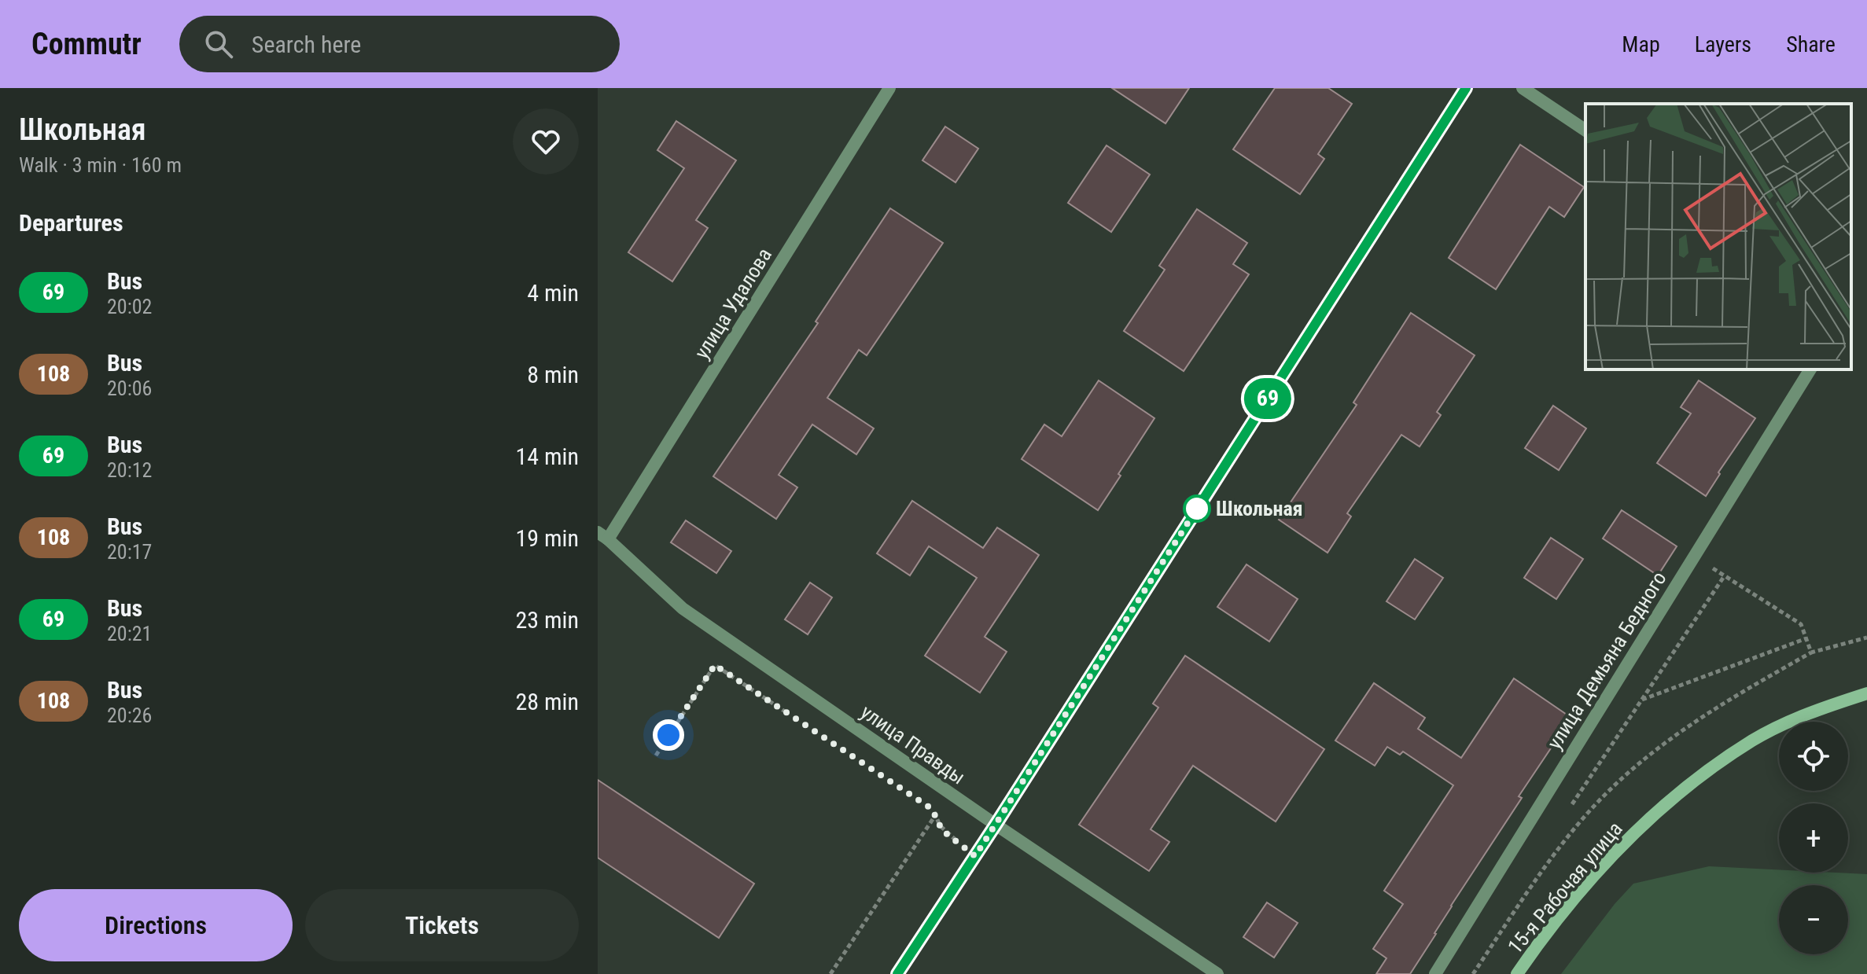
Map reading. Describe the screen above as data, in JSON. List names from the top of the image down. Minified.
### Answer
{"streets":{"main road":["15-я Рабочая улица"],"street":["улица Удалова","улица Демьяна Бедного","улица Правды"]},"crossings":[["улица Удалова","улица Правды"]],"places":["Школьная"],"lines":["bus line 69"],"page":{"header":"Commutr","search":"Search here","nav":["Map","Layers","Share"],"heading":[["Школьная","Walk · 3 min · 160 m"],"Departures"],"on_map":"69","list":[{"mark":"69","name":"Bus","note":"20:02","value":"4 min"},{"mark":"108","name":"Bus","note":"20:06","value":"8 min"},{"mark":"69","name":"Bus","note":"20:12","value":"14 min"},{"mark":"108","name":"Bus","note":"20:17","value":"19 min"},{"mark":"69","name":"Bus","note":"20:21","value":"23 min"},{"mark":"108","name":"Bus","note":"20:26","value":"28 min"}],"map_buttons":["+","−"],"buttons":["Directions","Tickets"]}}
